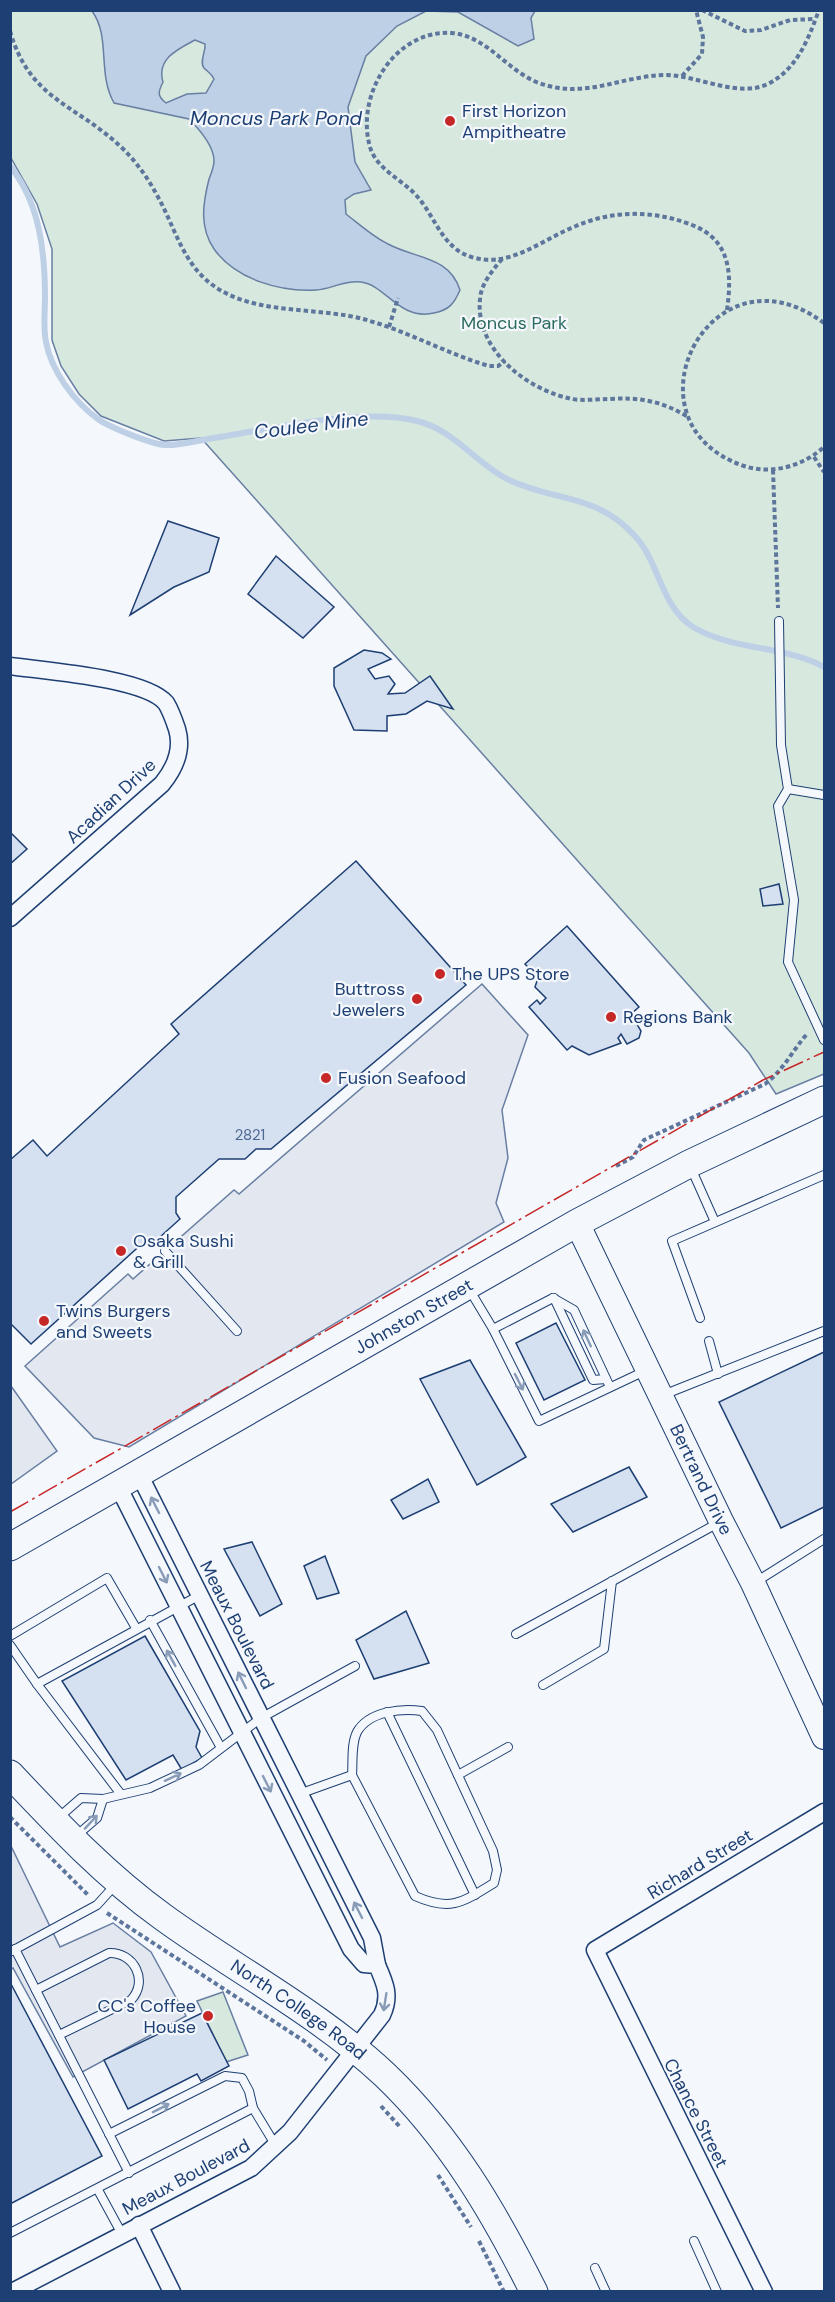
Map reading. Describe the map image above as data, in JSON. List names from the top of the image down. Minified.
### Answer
{"streets":{"main road":["Johnston Street","Bertrand Drive","North College Road"],"street":["Acadian Drive","Meaux Boulevard","Richard Street","Chance Street"]},"crossings":[["Johnston Street","Bertrand Drive"],["Johnston Street","Meaux Boulevard"],["Meaux Boulevard","North College Road"],["Richard Street","Chance Street"]],"water":["Moncus Park Pond","Coulee Mine"],"parks":["Moncus Park"],"places":["First Horizon Ampitheatre","The UPS Store","Buttross Jewelers","Regions Bank","Fusion Seafood","Osaka Sushi & Grill","Twins Burgers and Sweets","CC's Coffee House"],"house_numbers":["2821"]}
